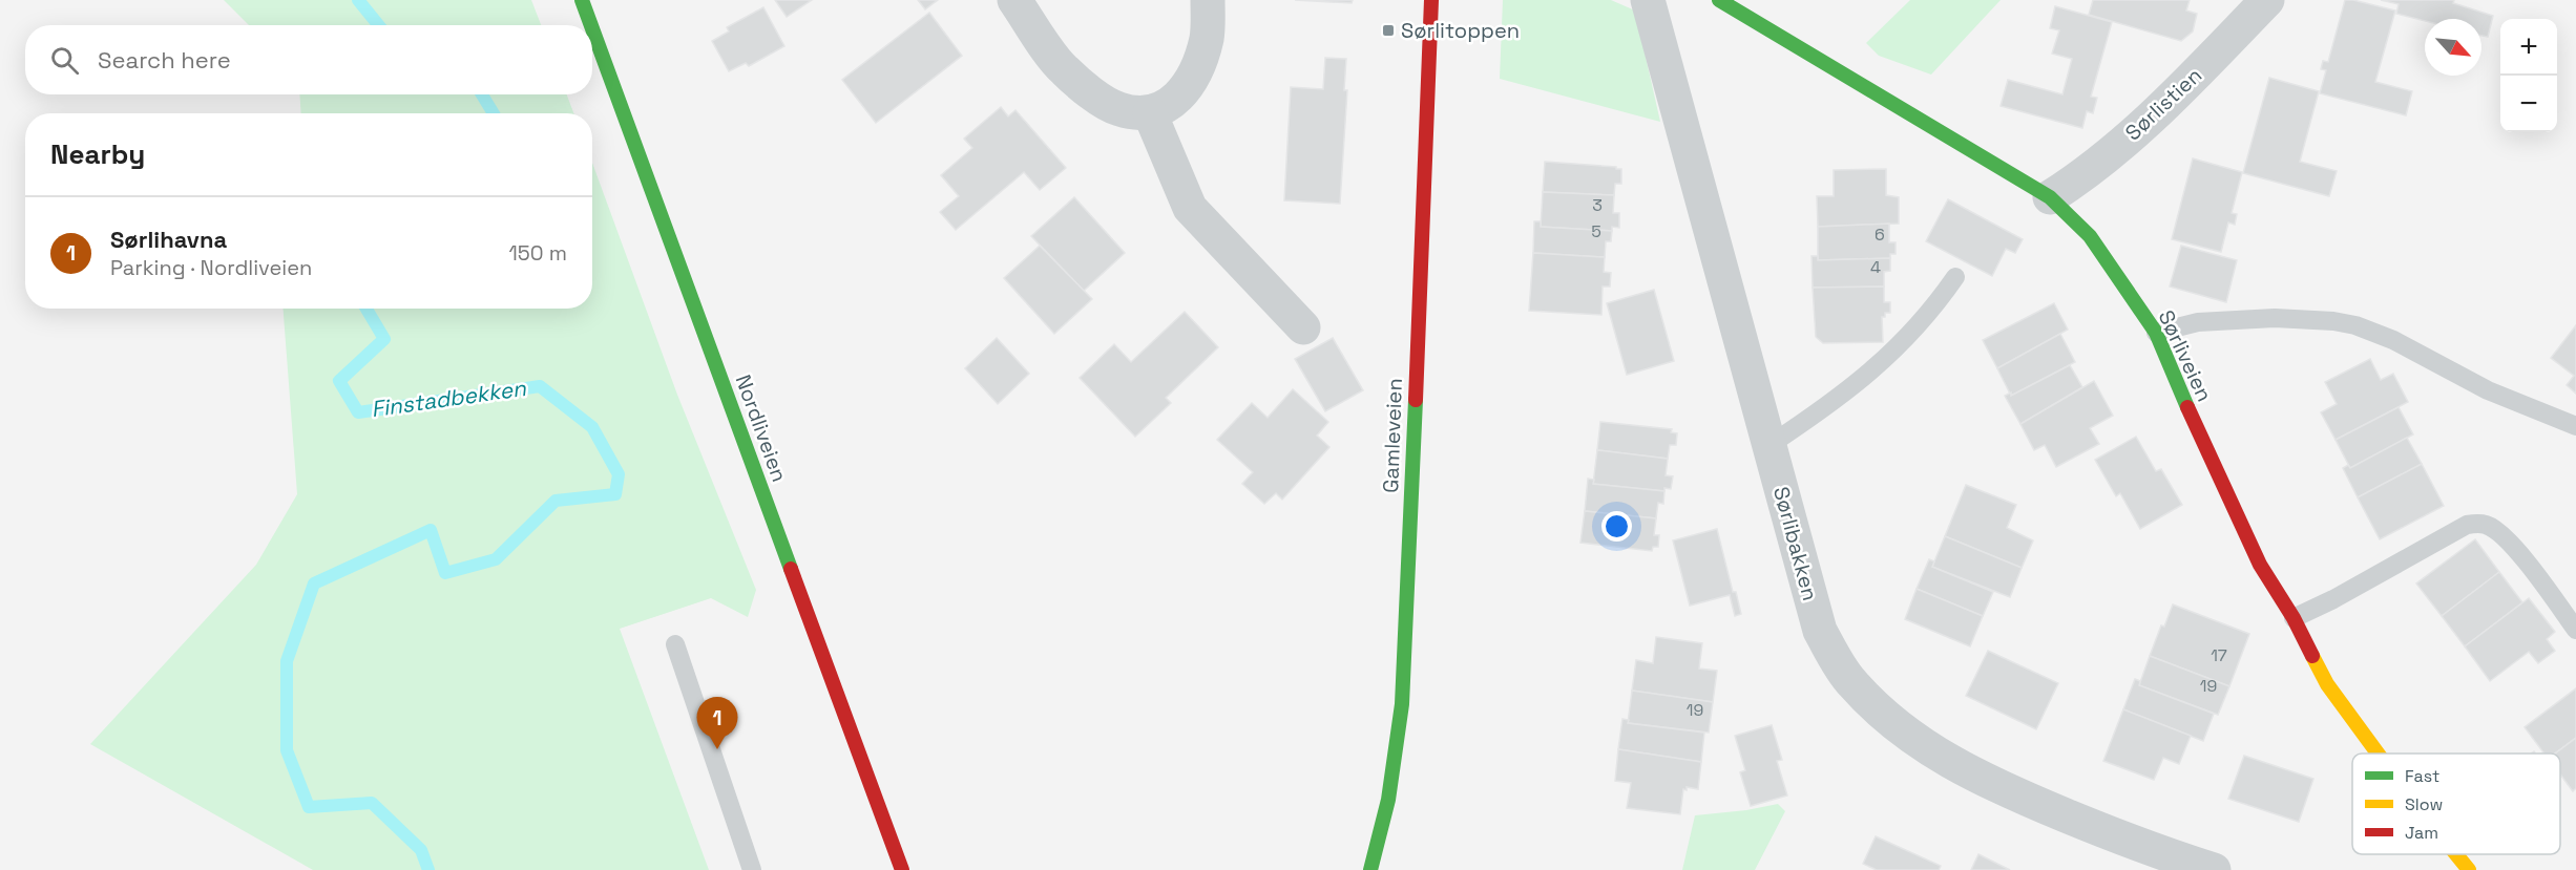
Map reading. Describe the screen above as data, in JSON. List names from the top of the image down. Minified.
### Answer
{"streets":{"street":["Sørlistien","Sørliveien","Nordliveien","Gamleveien","Sørlibakken"]},"crossings":[["Sørlistien","Sørliveien"]],"water":["Finstadbekken"],"places":{"transit":["Sørlitoppen"]},"house_numbers":["3","5","6","4","17","19","19"],"legend":["Fast","Slow","Jam"],"north":"bottom right","page":{"map_buttons":["+","−"],"search":"Search here","heading":"Nearby","list":[{"mark":"1","name":"Sørlihavna","note":"Parking · Nordliveien","value":"150 m"}],"pins":"1"}}
